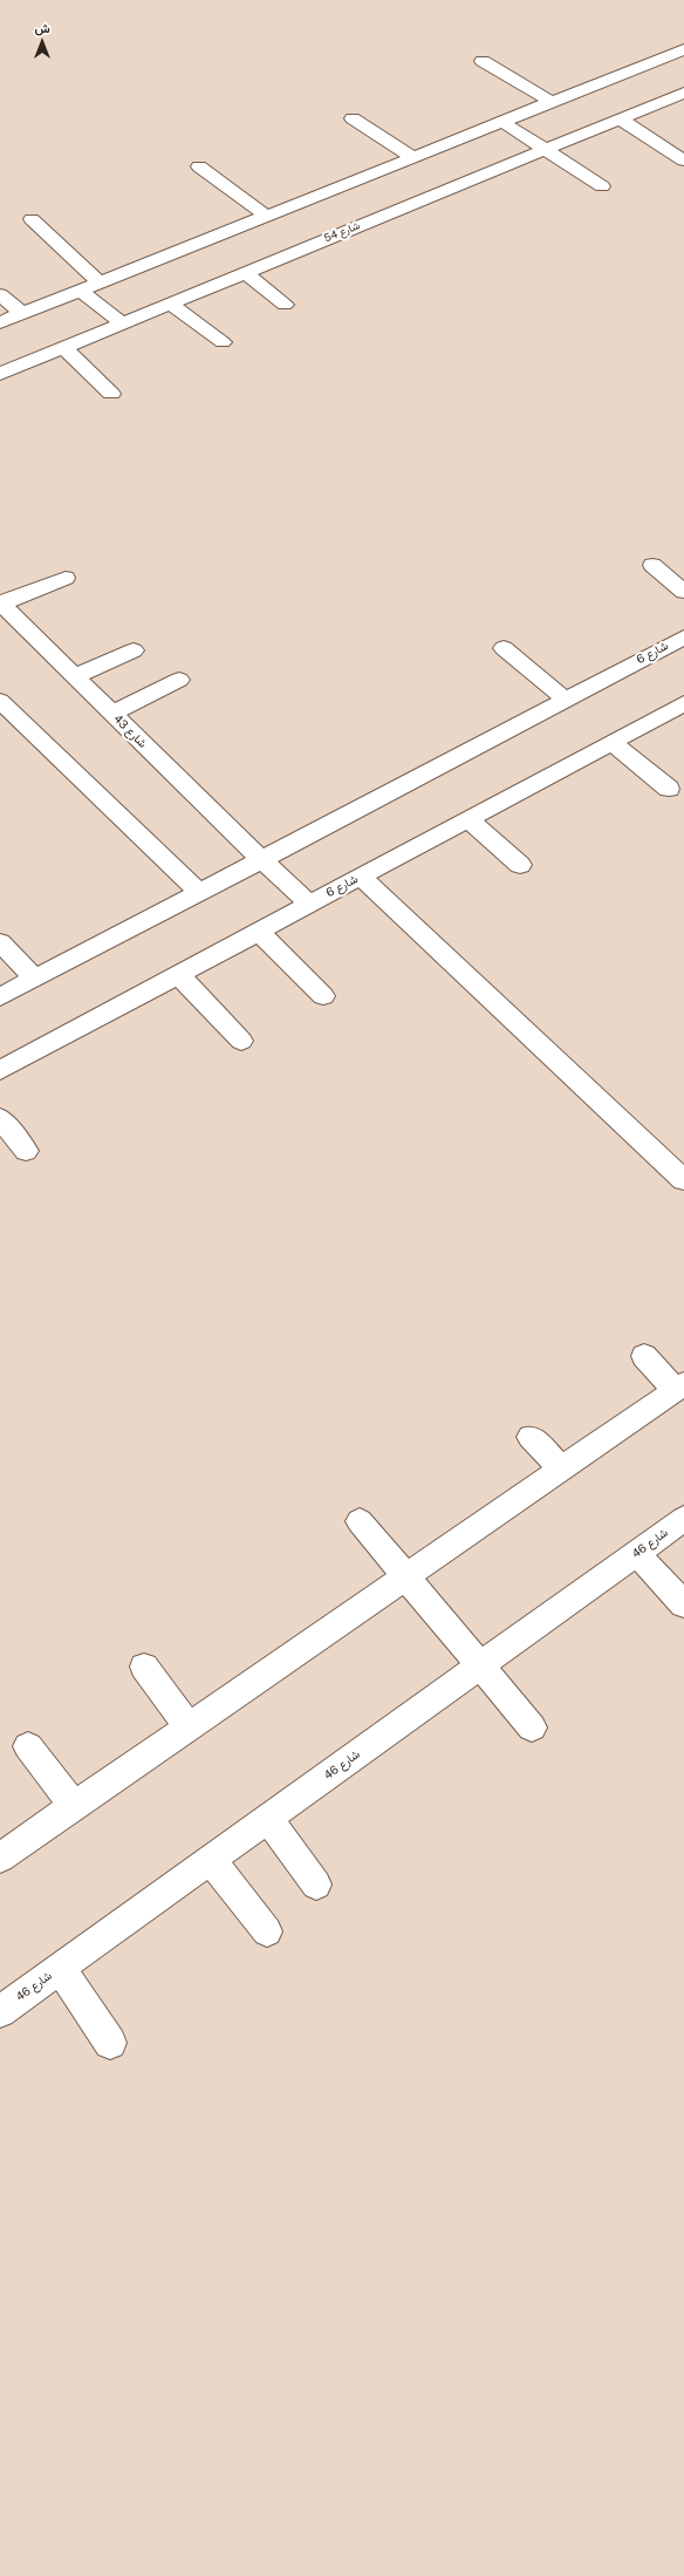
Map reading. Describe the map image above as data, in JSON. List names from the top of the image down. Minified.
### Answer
{"streets":{"lane":["شارع 54","شارع 6","شارع 43","شارع 46"]},"crossings":[["شارع 6","شارع 43"]],"north":"top"}
